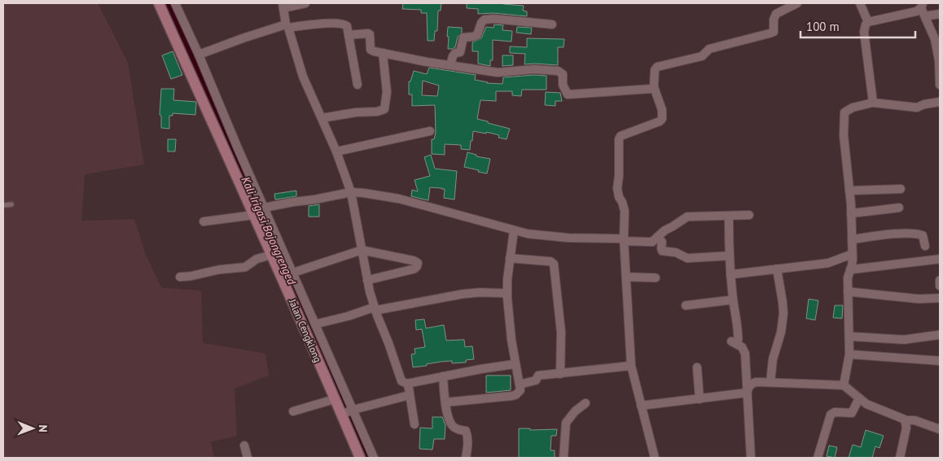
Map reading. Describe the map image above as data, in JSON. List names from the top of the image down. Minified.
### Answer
{"streets":{"main road":["Jalan Cengklong"]},"water":["Kali Irigasi Bojongrenged"],"scale_bar":"100 m","north":"right"}
